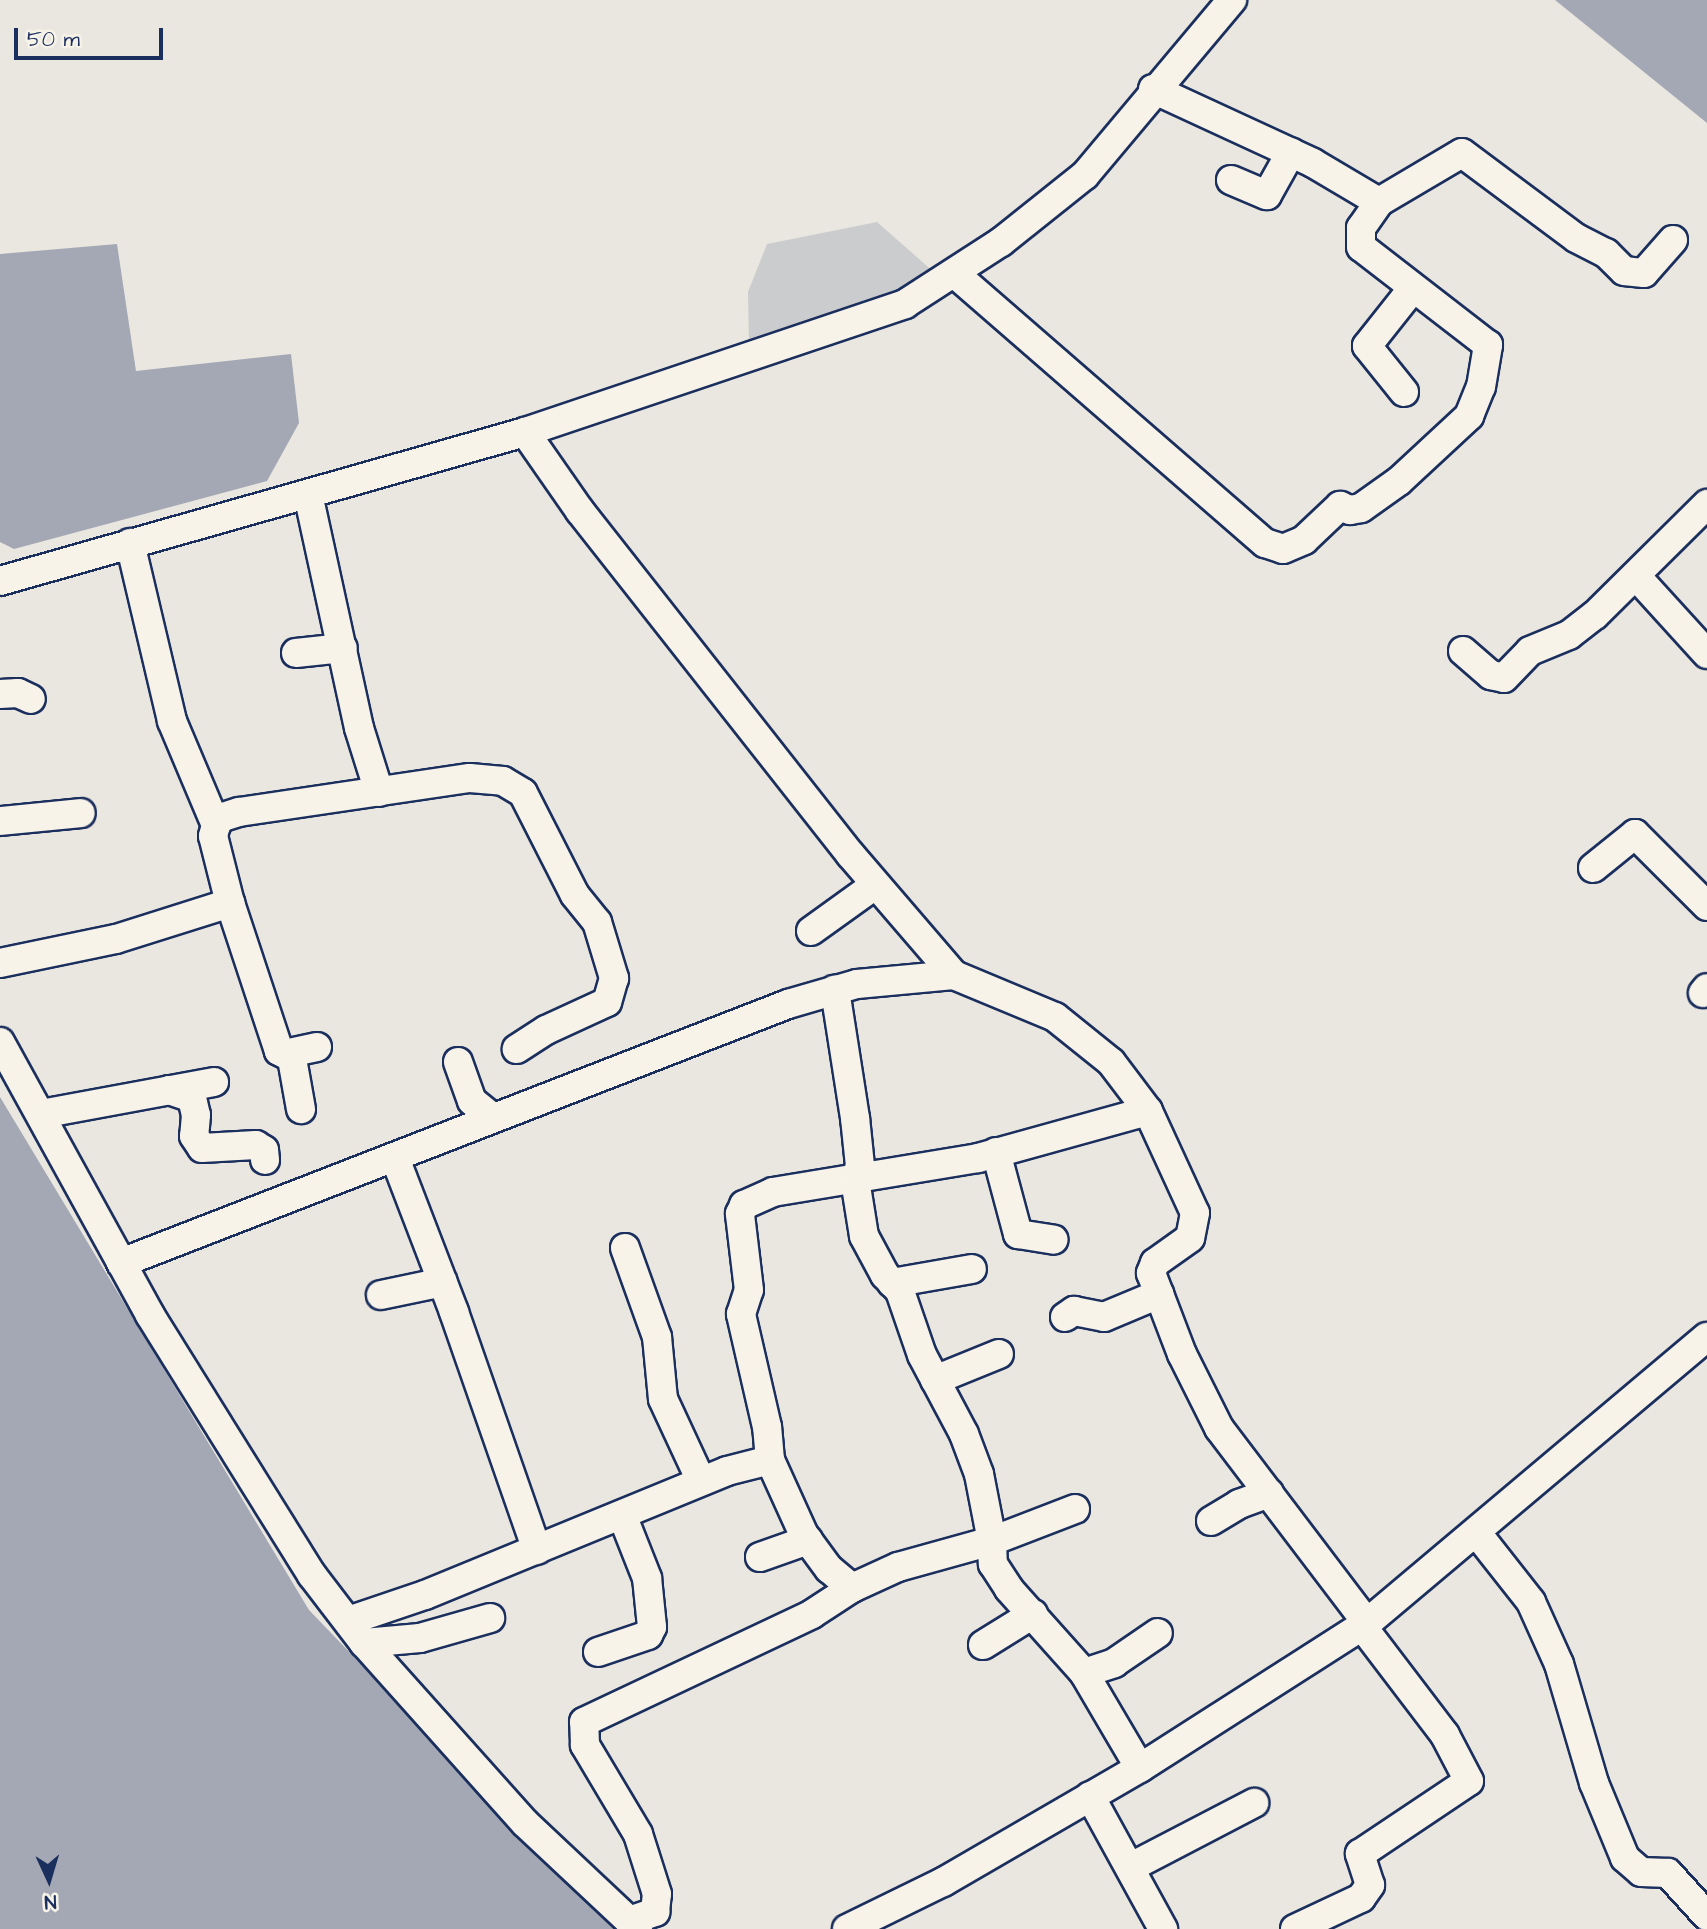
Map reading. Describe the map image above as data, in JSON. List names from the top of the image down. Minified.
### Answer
{"scale_bar":"50 m","north":"bottom"}
